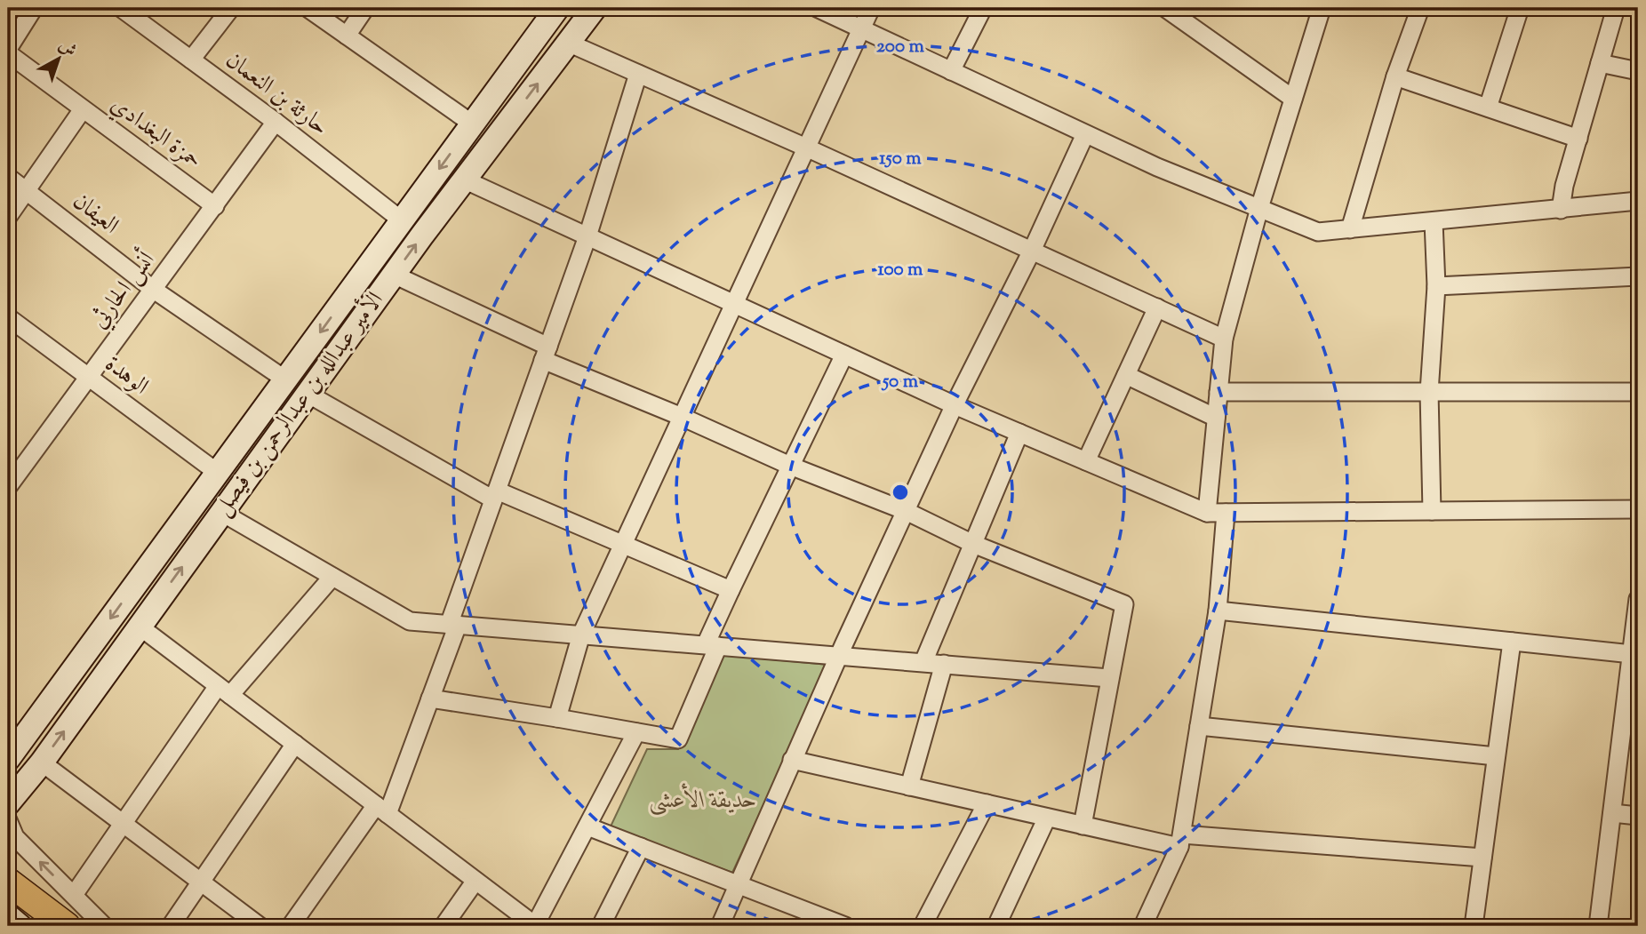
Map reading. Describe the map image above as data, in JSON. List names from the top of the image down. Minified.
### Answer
{"streets":{"main road":["الأمير عبدالله بن عبدالرحمن بن فيصل"],"street":["حارثة بن النعمان","حمزة البغدادي","العيفان","أنس الحارثي","الوهدة"]},"crossings":[["حارثة بن النعمان","أنس الحارثي"],["حارثة بن النعمان","الأمير عبدالله بن عبدالرحمن بن فيصل"],["حمزة البغدادي","أنس الحارثي"],["العيفان","أنس الحارثي"],["العيفان","الأمير عبدالله بن عبدالرحمن بن فيصل"],["أنس الحارثي","الوهدة"],["الوهدة","الأمير عبدالله بن عبدالرحمن بن فيصل"]],"parks":["حديقة الأعشى"],"north":"top right","rings":["200 m","150 m","100 m","50 m"]}
